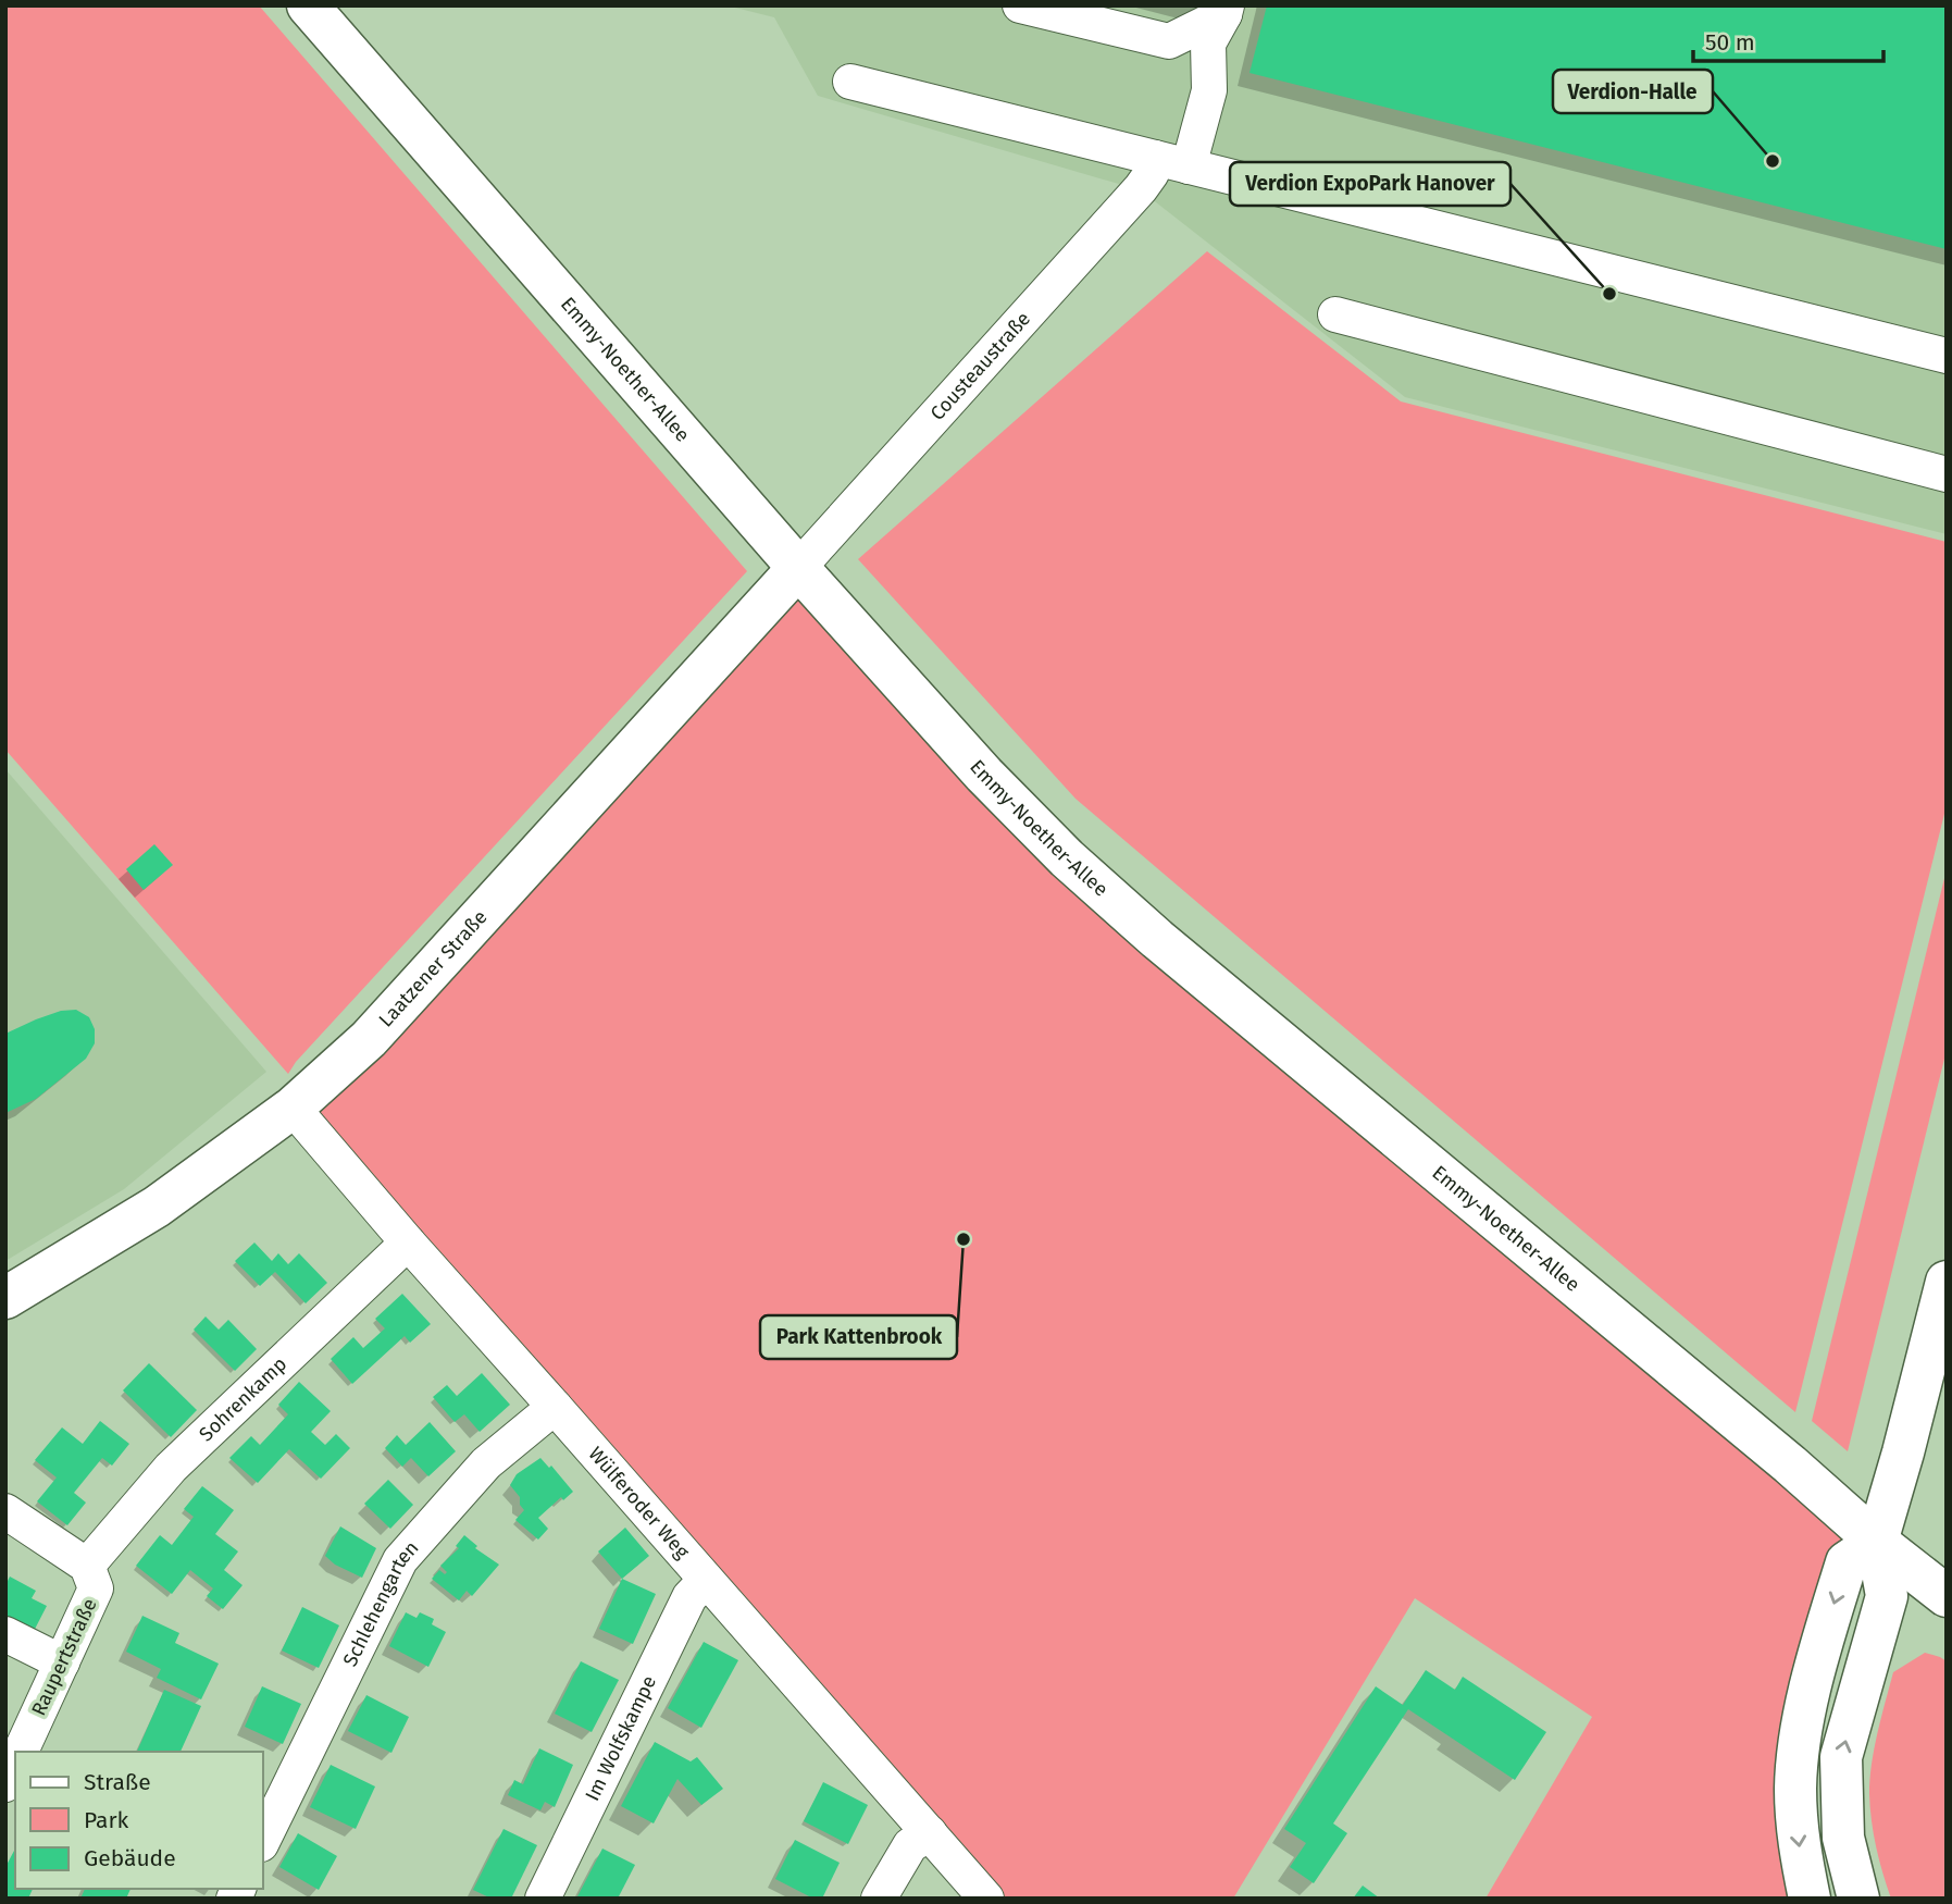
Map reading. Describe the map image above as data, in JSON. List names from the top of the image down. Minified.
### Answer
{"streets":{"main road":["Emmy-Noether-Allee","Laatzener Straße"],"street":["Cousteaustraße","Sohrenkamp","Wülferoder Weg","Schlehengarten","Raupertstraße","Im Wolfskampe"]},"crossings":[["Cousteaustraße","Emmy-Noether-Allee"],["Cousteaustraße","Laatzener Straße"],["Emmy-Noether-Allee","Laatzener Straße"],["Laatzener Straße","Wülferoder Weg"],["Sohrenkamp","Wülferoder Weg"],["Sohrenkamp","Raupertstraße"],["Wülferoder Weg","Schlehengarten"],["Wülferoder Weg","Im Wolfskampe"]],"places":["Verdion-Halle","Verdion ExpoPark Hanover","Park Kattenbrook"],"legend":["Straße","Park","Gebäude"],"scale_bar":"50 m"}
